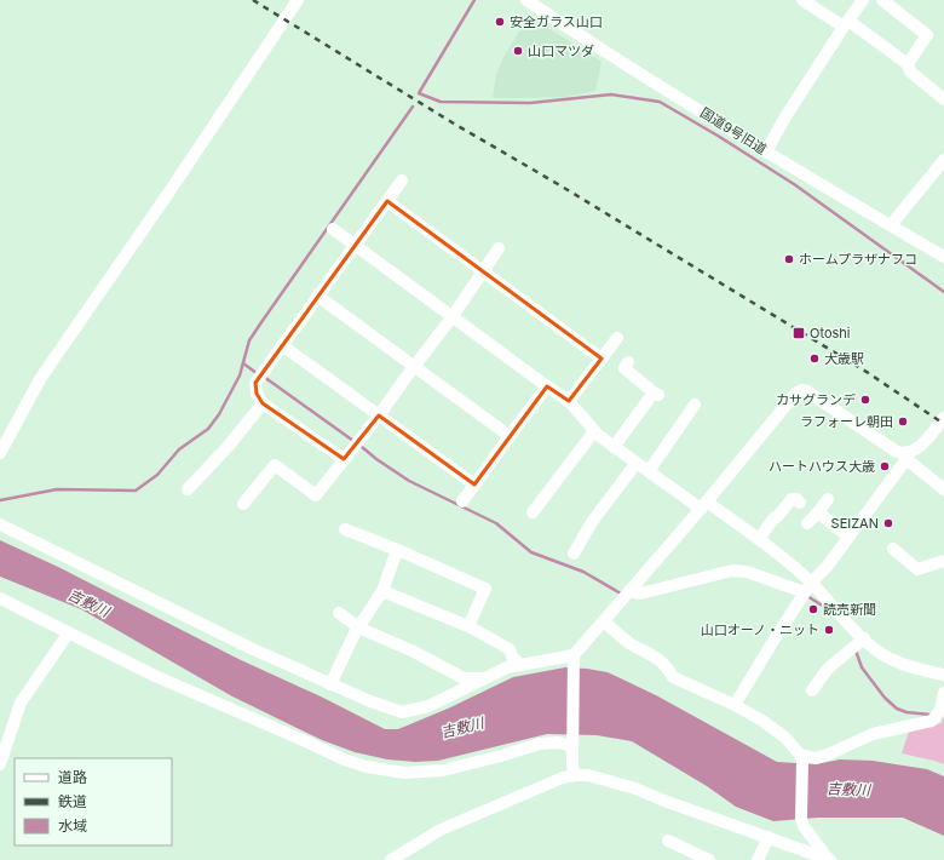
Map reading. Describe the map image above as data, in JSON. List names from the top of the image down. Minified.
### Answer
{"streets":{"street":["国道9号旧道"]},"water":["吉敷川"],"places":{"other":["安全ガラス山口","山口マツダ","ホームプラザナフコ","大歳駅","カサグランデ","ラフォーレ朝田","ハートハウス大歳","SEIZAN","読売新聞","山口オーノ・ニット"],"transit":["Otoshi"]},"legend":["道路","鉄道","水域"]}
